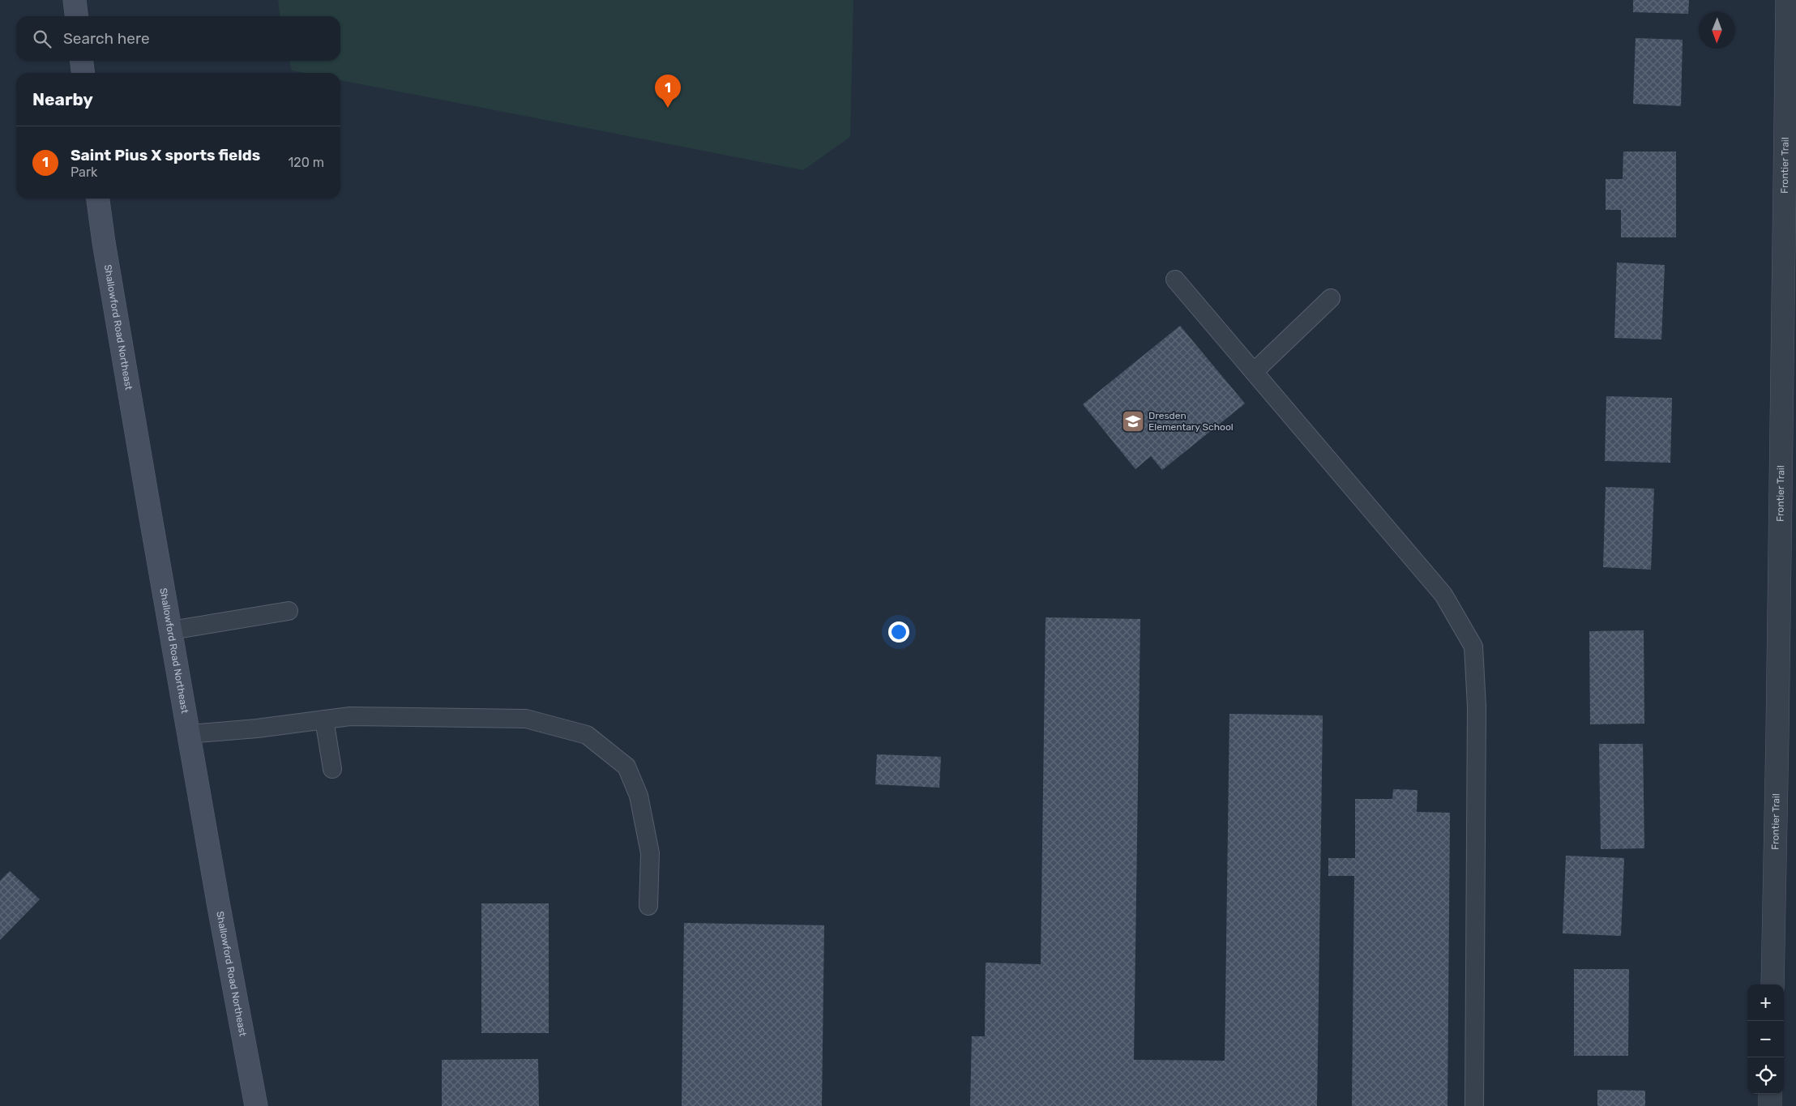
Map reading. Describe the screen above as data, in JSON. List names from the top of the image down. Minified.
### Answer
{"streets":{"street":["Frontier Trail","Shallowford Road Northeast"]},"places":{"school or university":["Dresden Elementary School"]},"north":"bottom","page":{"search":"Search here","heading":"Nearby","pins":"1","list":[{"mark":"1","name":"Saint Pius X sports fields","note":"Park","value":"120 m"}],"map_buttons":["+","−"]}}
